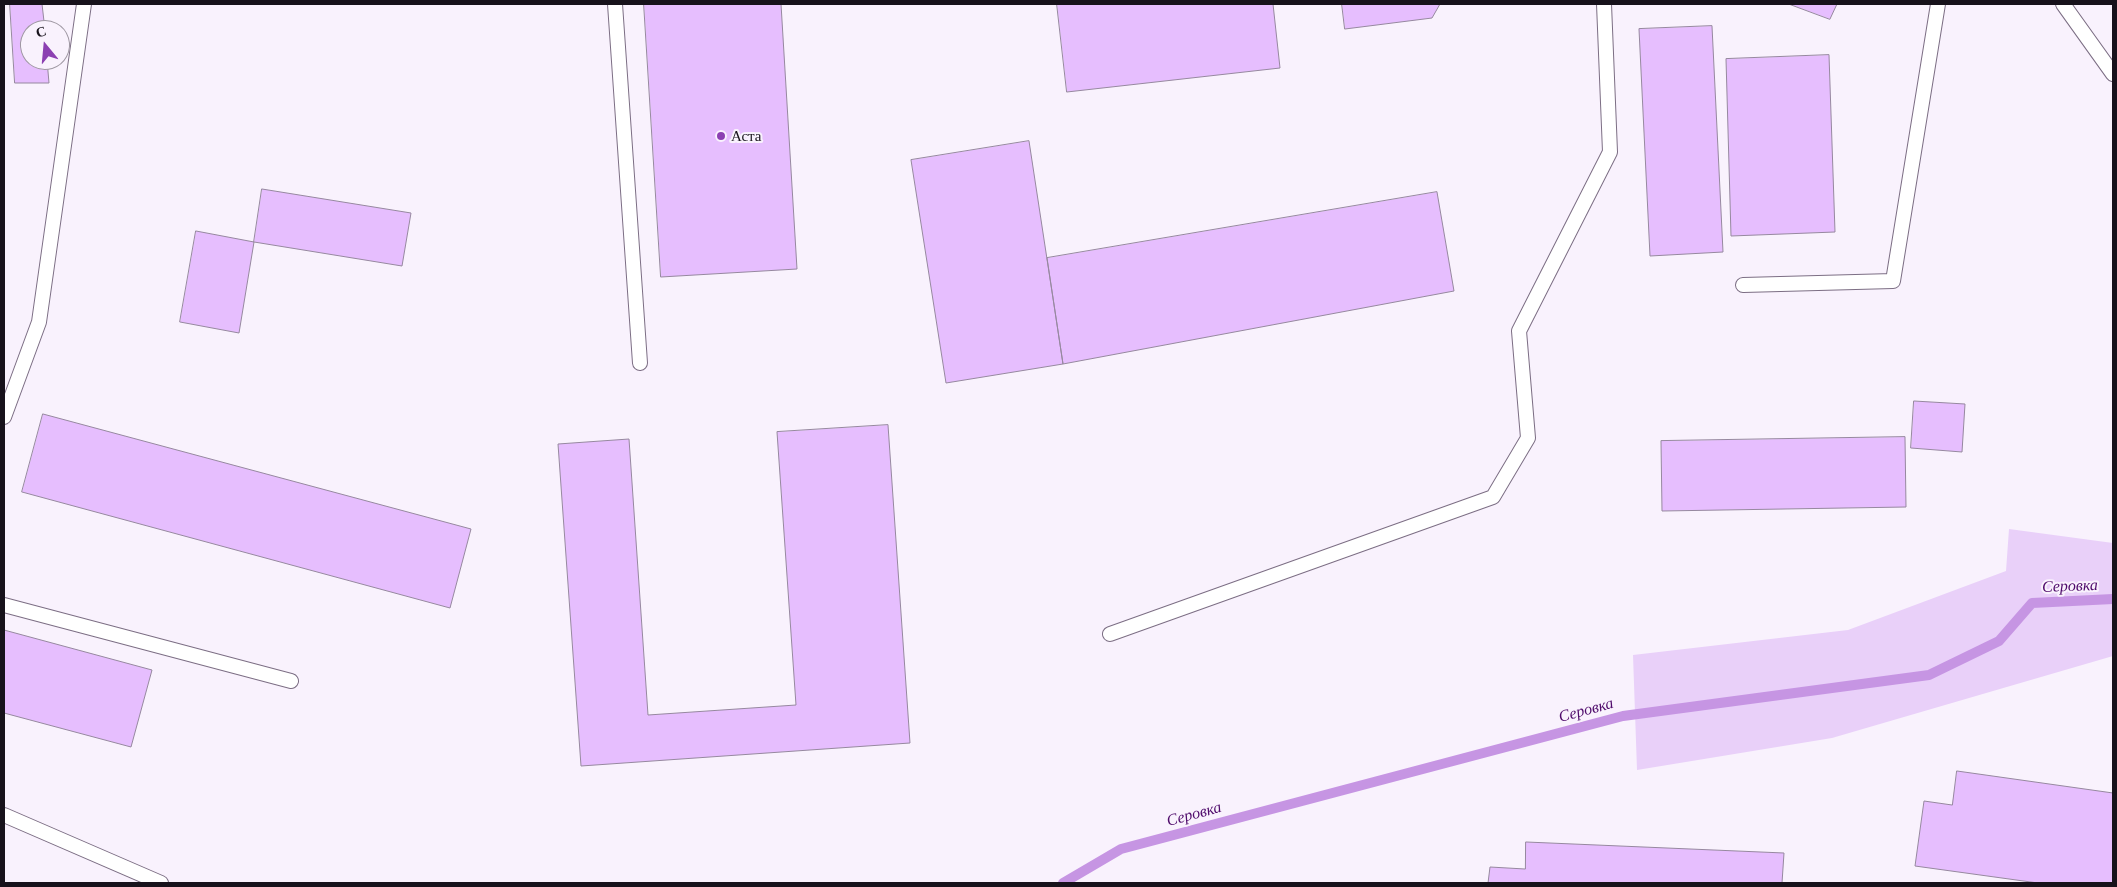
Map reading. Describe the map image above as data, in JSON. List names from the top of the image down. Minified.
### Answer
{"water":["Серовка"],"places":["Аста"],"north":"top"}
